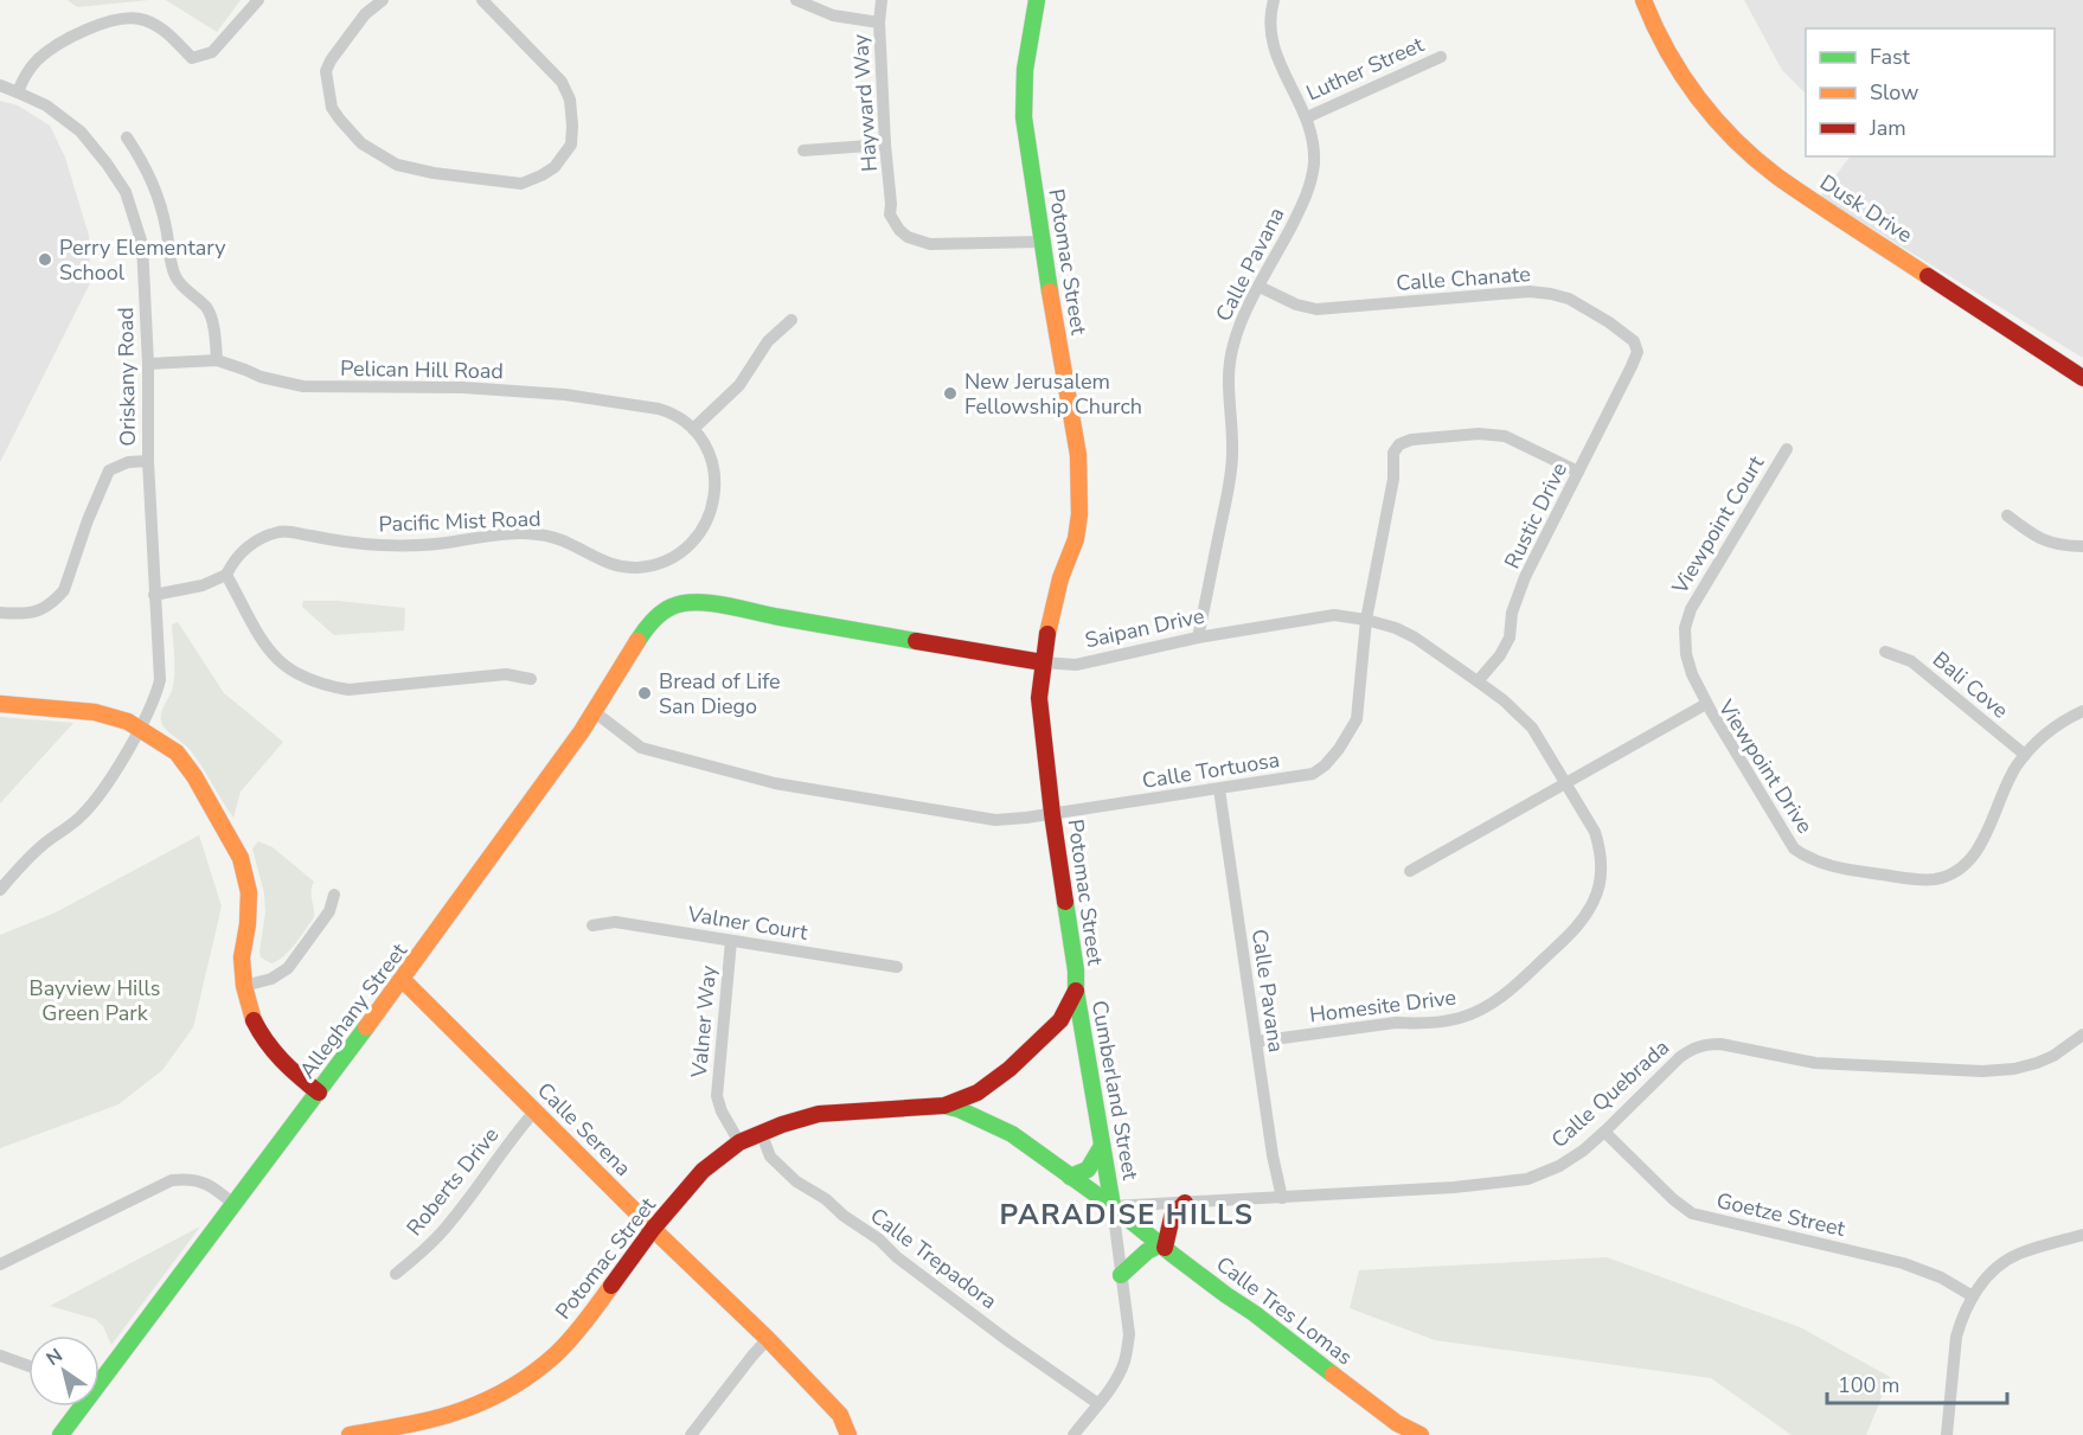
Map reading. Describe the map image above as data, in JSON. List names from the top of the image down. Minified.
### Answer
{"streets":{"street":["Luther Street","Hayward Way","Dusk Drive","Potomac Street","Calle Pavana","Calle Chanate","Pelican Hill Road","Oriskany Road","Rustic Drive","Pacific Mist Road","Viewpoint Court","Saipan Drive","Bali Cove","Viewpoint Drive","Calle Tortuosa","Valner Court","Homesite Drive","Alleghany Street","Valner Way","Cumberland Street","Calle Quebrada","Calle Serena","Roberts Drive","Goetze Street","Calle Trepadora","Calle Tres Lomas"]},"crossings":[["Luther Street","Calle Pavana"],["Hayward Way","Potomac Street"],["Potomac Street","Saipan Drive"],["Potomac Street","Calle Tortuosa"],["Potomac Street","Valner Way"],["Potomac Street","Cumberland Street"],["Potomac Street","Calle Serena"],["Potomac Street","Calle Trepadora"],["Potomac Street","Calle Tres Lomas"],["Calle Pavana","Calle Chanate"],["Calle Pavana","Saipan Drive"],["Calle Pavana","Calle Tortuosa"],["Calle Pavana","Homesite Drive"],["Calle Pavana","Calle Quebrada"],["Calle Chanate","Rustic Drive"],["Pelican Hill Road","Oriskany Road"],["Pelican Hill Road","Pacific Mist Road"],["Rustic Drive","Saipan Drive"],["Rustic Drive","Calle Tortuosa"],["Viewpoint Court","Viewpoint Drive"],["Saipan Drive","Viewpoint Drive"],["Saipan Drive","Calle Tortuosa"],["Saipan Drive","Homesite Drive"],["Saipan Drive","Alleghany Street"],["Bali Cove","Viewpoint Drive"],["Viewpoint Drive","Homesite Drive"],["Calle Tortuosa","Alleghany Street"],["Valner Court","Valner Way"],["Alleghany Street","Calle Serena"],["Cumberland Street","Calle Quebrada"],["Cumberland Street","Calle Trepadora"],["Cumberland Street","Calle Tres Lomas"],["Calle Quebrada","Goetze Street"],["Calle Quebrada","Calle Tres Lomas"],["Calle Serena","Roberts Drive"]],"districts":["PARADISE HILLS"],"parks":["Bayview Hills Green Park"],"places":["Perry Elementary School","New Jerusalem Fellowship Church","Bread of Life San Diego"],"legend":["Fast","Slow","Jam"],"scale_bar":"100 m","north":"top left"}
